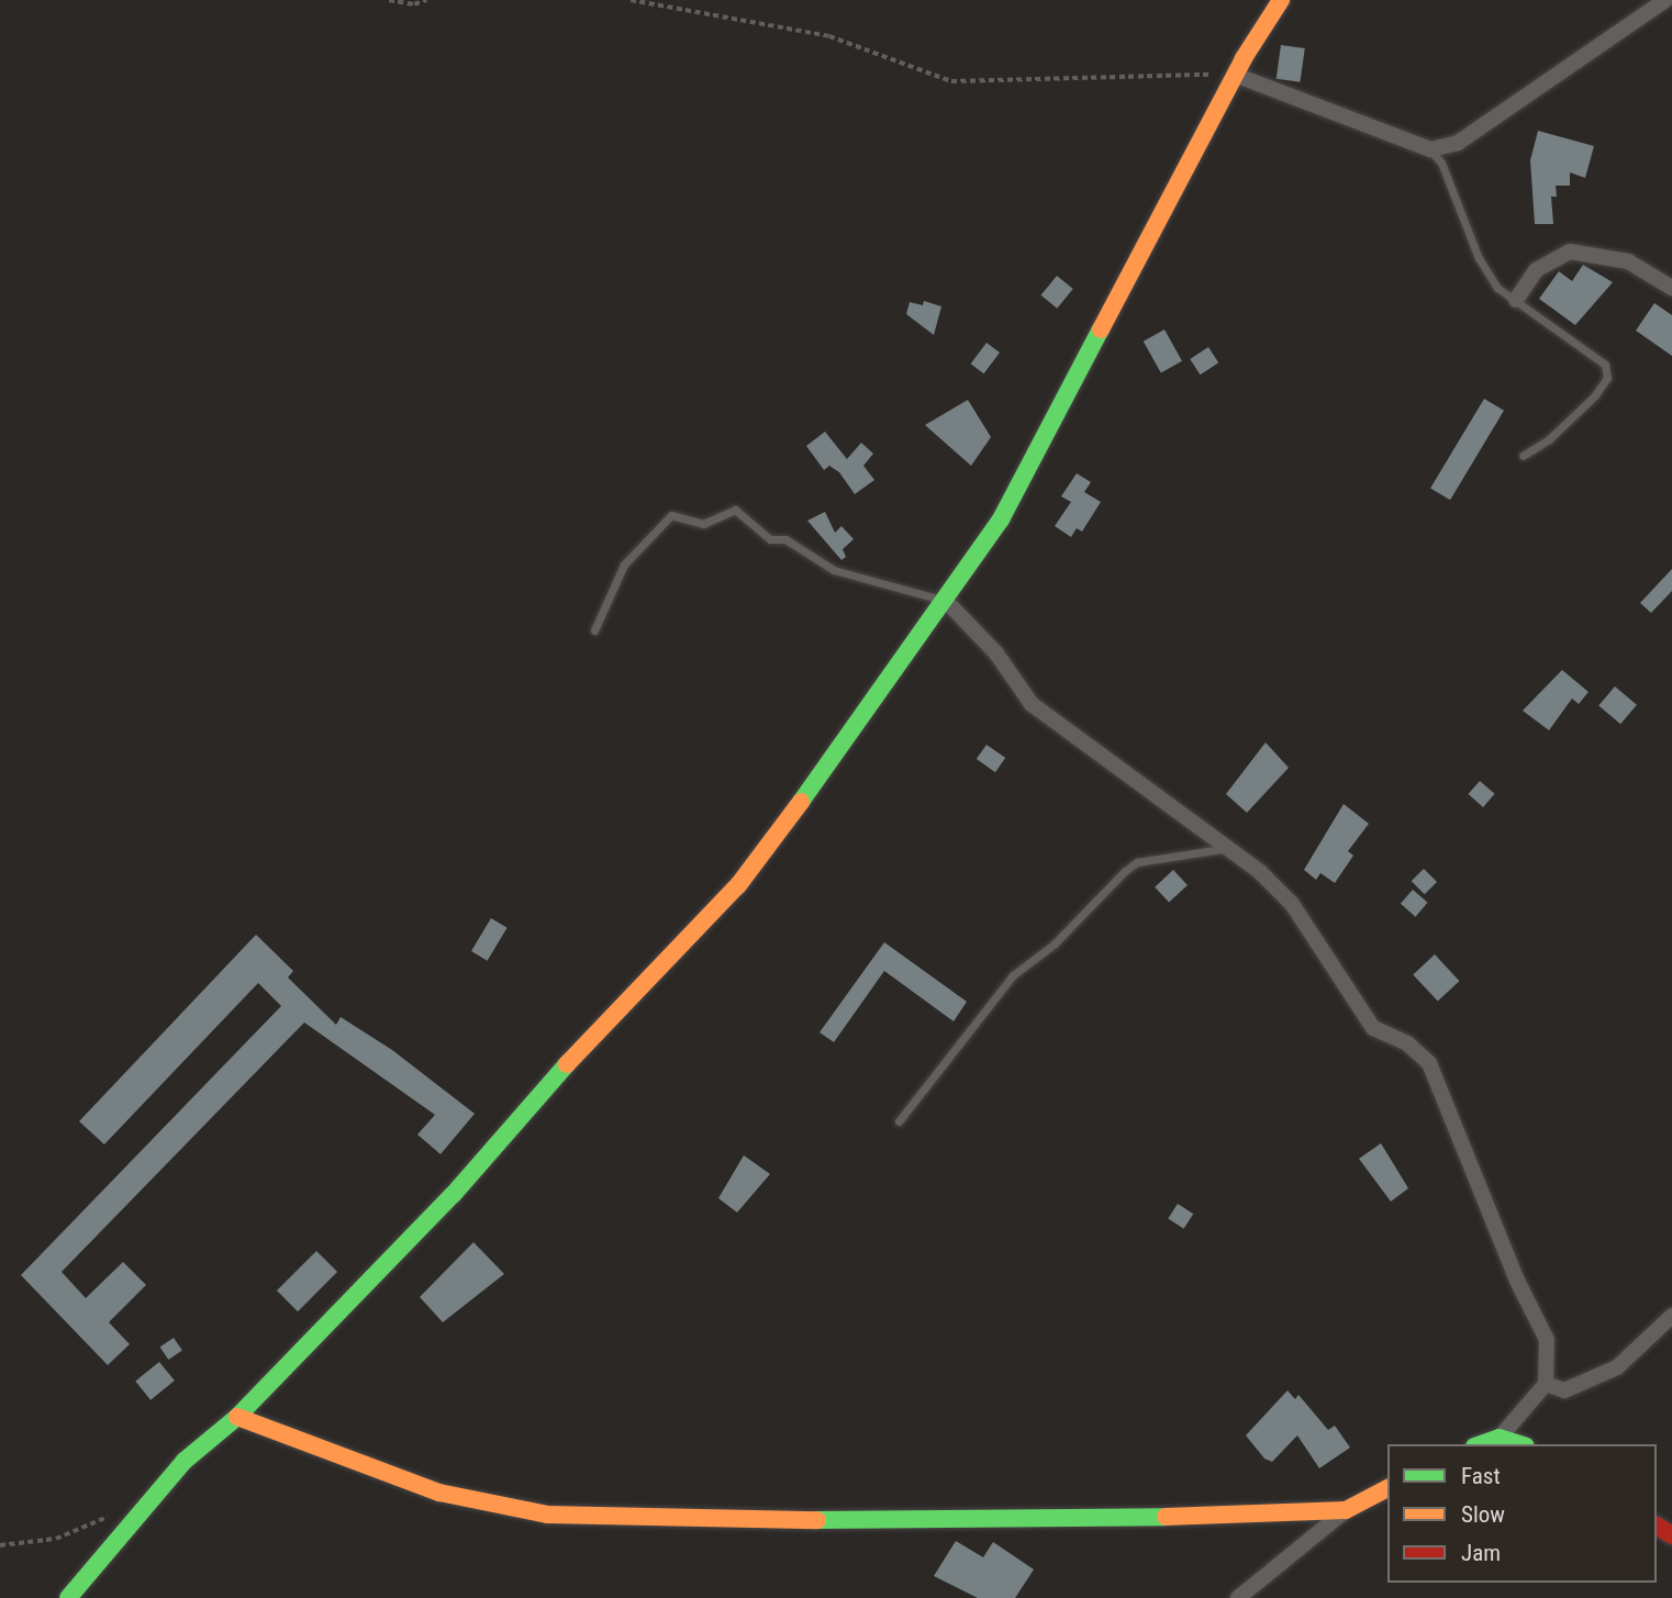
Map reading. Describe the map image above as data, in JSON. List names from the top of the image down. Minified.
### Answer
{"legend":["Fast","Slow","Jam"]}
